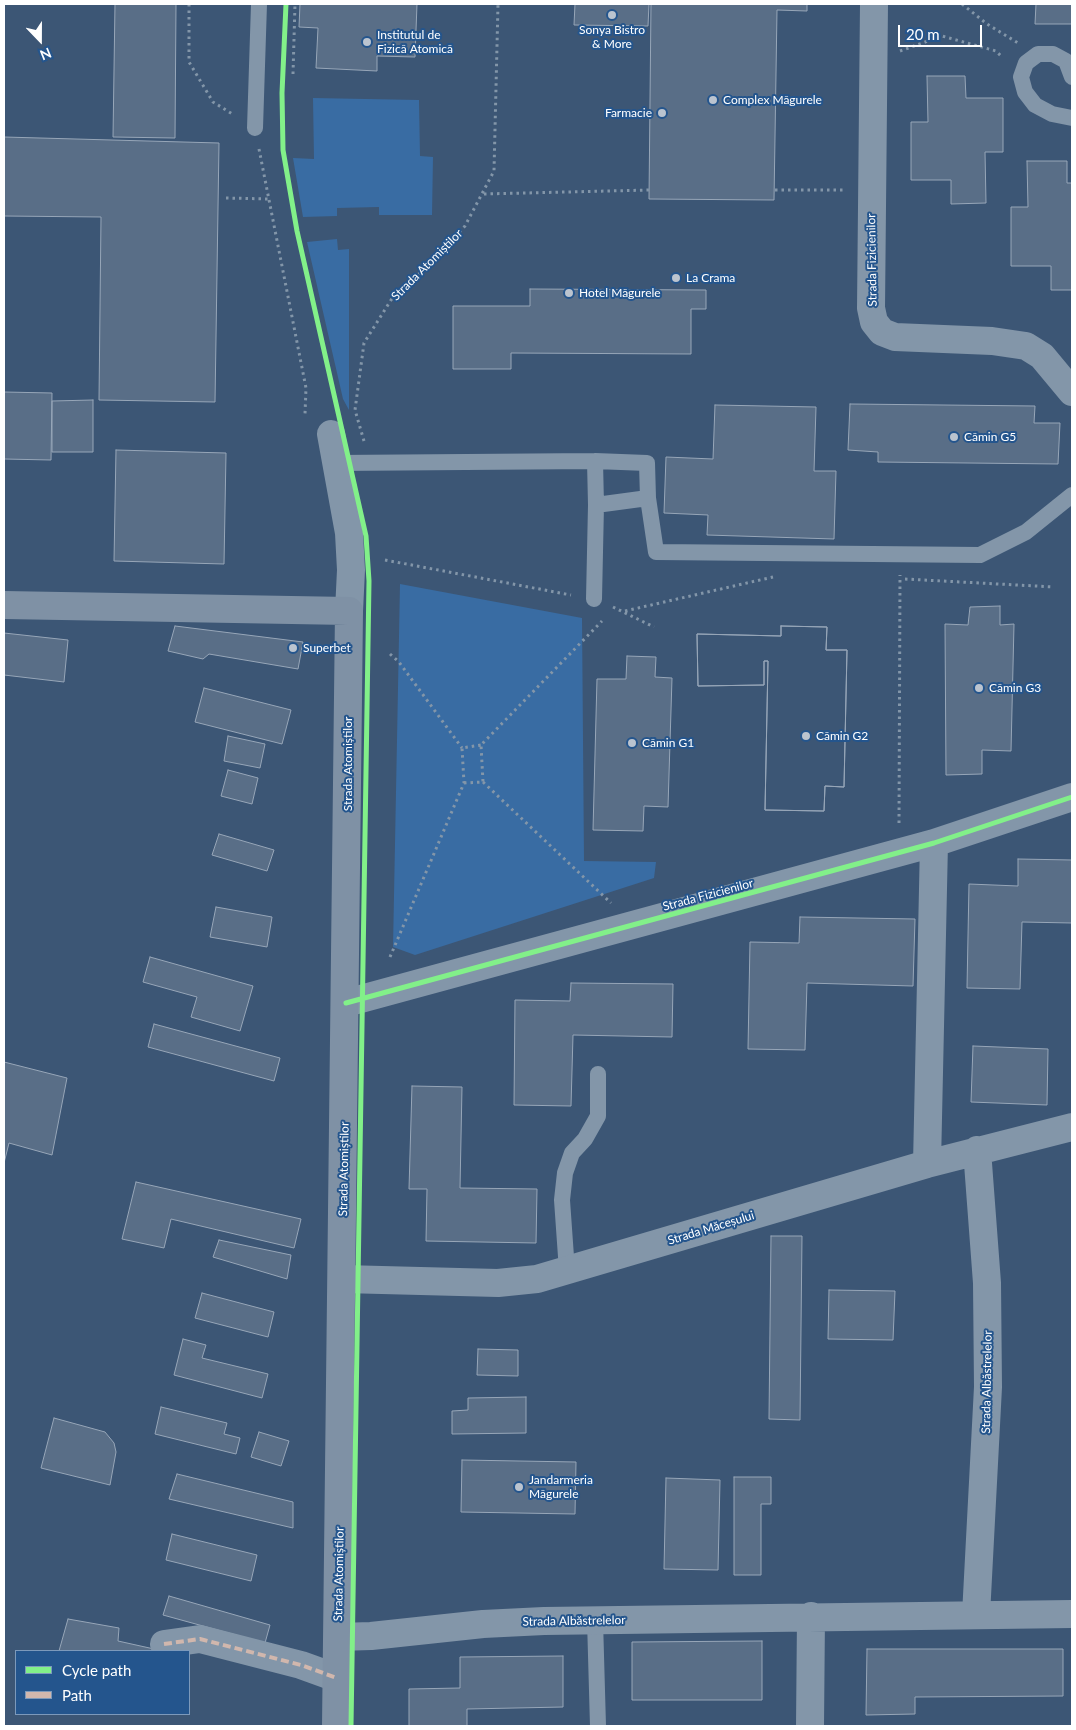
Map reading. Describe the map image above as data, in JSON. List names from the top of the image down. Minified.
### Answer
{"streets":{"main road":["Strada Atomiștilor"],"street":["Strada Fizicienilor","Strada Măceșului","Strada Albăstrelelor"]},"crossings":[["Strada Fizicienilor","Strada Atomiștilor"],["Strada Atomiștilor","Strada Măceșului"],["Strada Atomiștilor","Strada Albăstrelelor"],["Strada Măceșului","Strada Albăstrelelor"]],"places":["Sonya Bistro & More","Institutul de Fizică Atomică","Complex Măgurele","Farmacie","La Crama","Hotel Măgurele","Cămin G5","Superbet","Cămin G3","Cămin G2","Cămin G1","Jandarmeria Măgurele"],"legend":["Cycle path","Path"],"scale_bar":"20 m","north":"bottom"}
